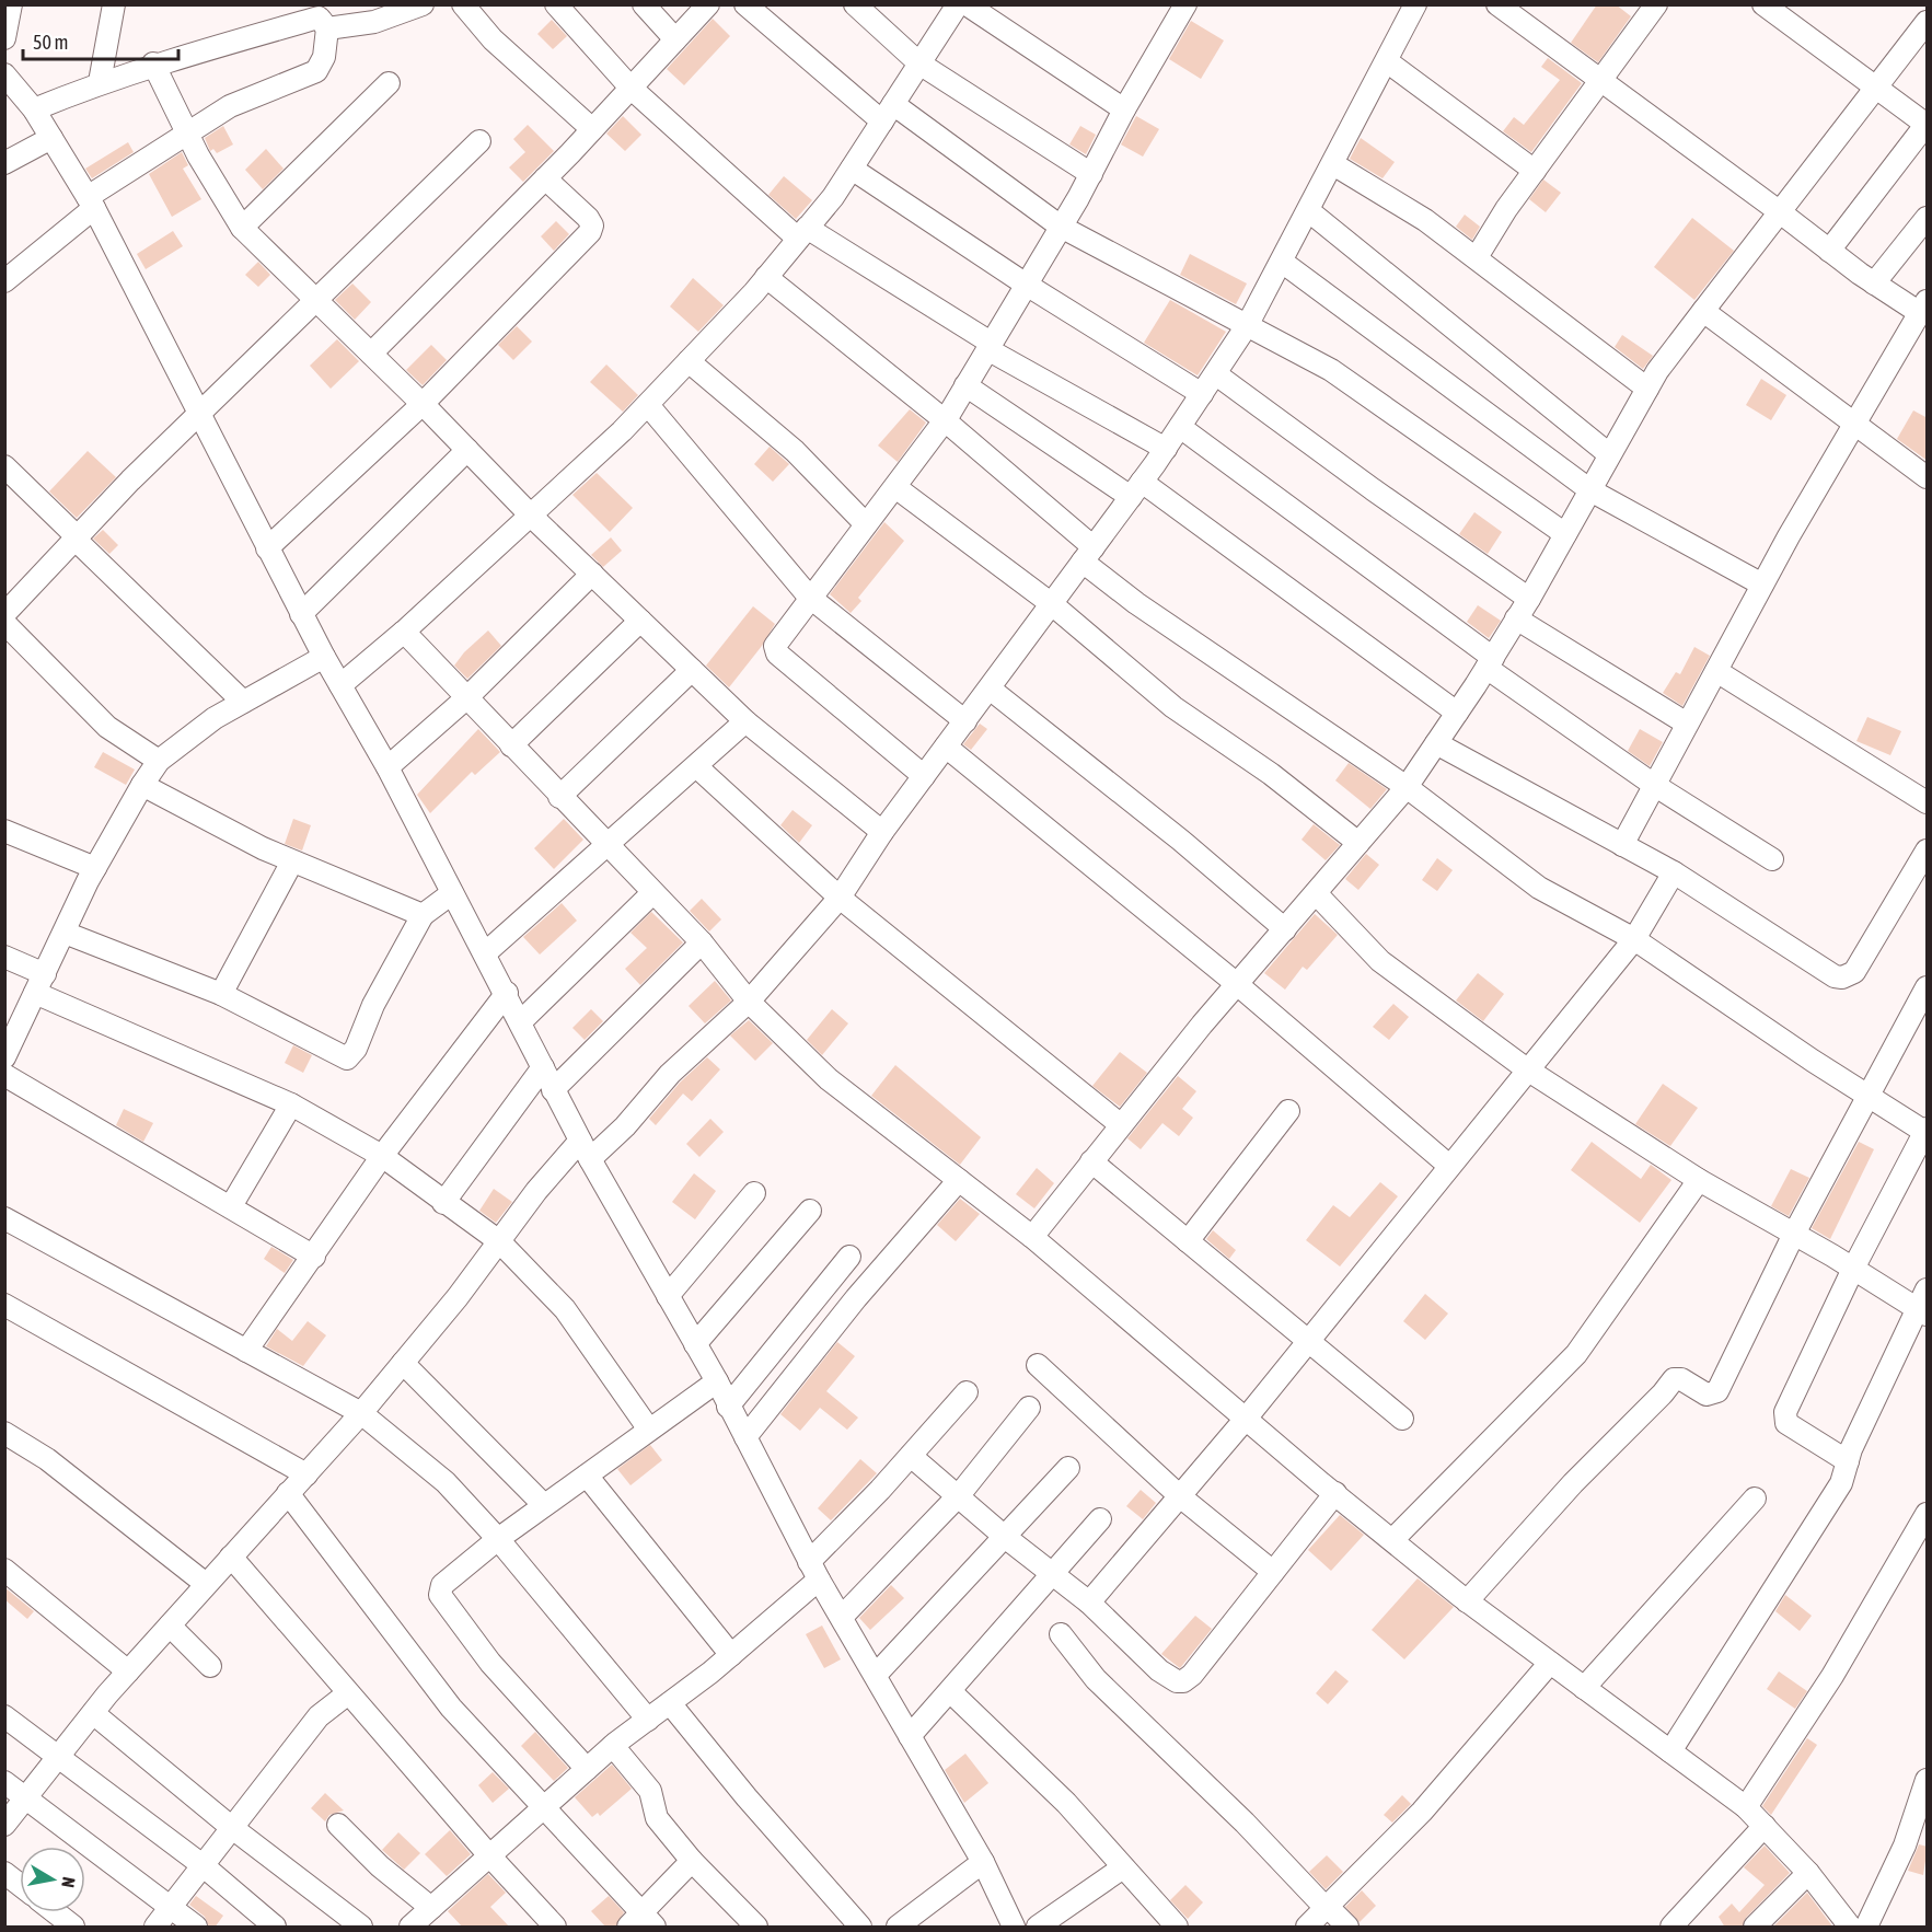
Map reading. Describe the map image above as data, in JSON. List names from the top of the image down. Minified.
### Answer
{"scale_bar":"50 m","north":"right"}
